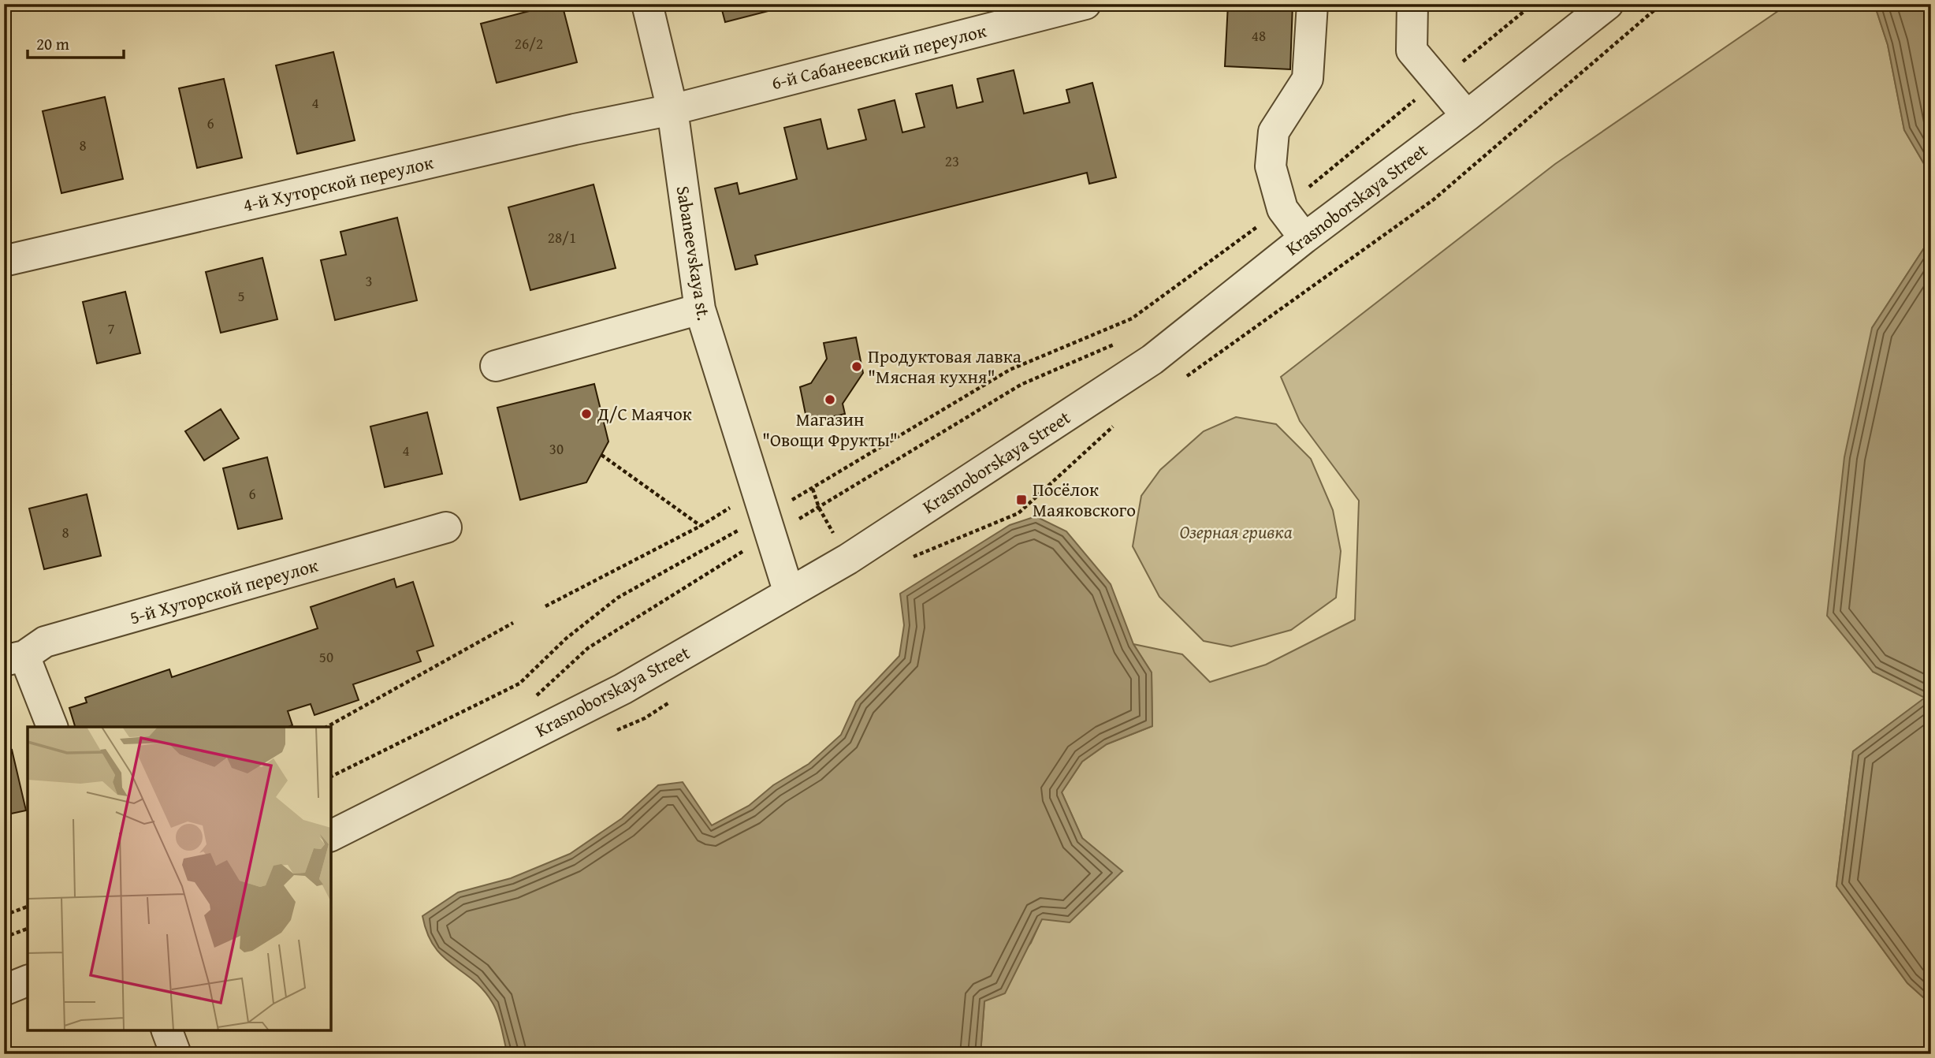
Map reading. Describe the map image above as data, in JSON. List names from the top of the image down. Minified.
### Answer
{"streets":{"street":["6-й Сабанеевский переулок","4-й Хуторской переулок","Krasnoborskaya Street","Sabaneevskaya st.","5-й Хуторской переулок"]},"crossings":[["6-й Сабанеевский переулок","4-й Хуторской переулок"],["6-й Сабанеевский переулок","Sabaneevskaya st."],["4-й Хуторской переулок","Sabaneevskaya st."],["Krasnoborskaya Street","Sabaneevskaya st."]],"parks":["Озерная гривка"],"places":{"other":["Продуктовая лавка \"Мясная кухня\"","Магазин \"Овощи Фрукты\"","Д/С Маячок"],"transit":["Посёлок Маяковского"]},"house_numbers":["48","26/2","4","6","8","23","28/1","3","5","7","30","4","6","8","50"],"scale_bar":"20 m"}
